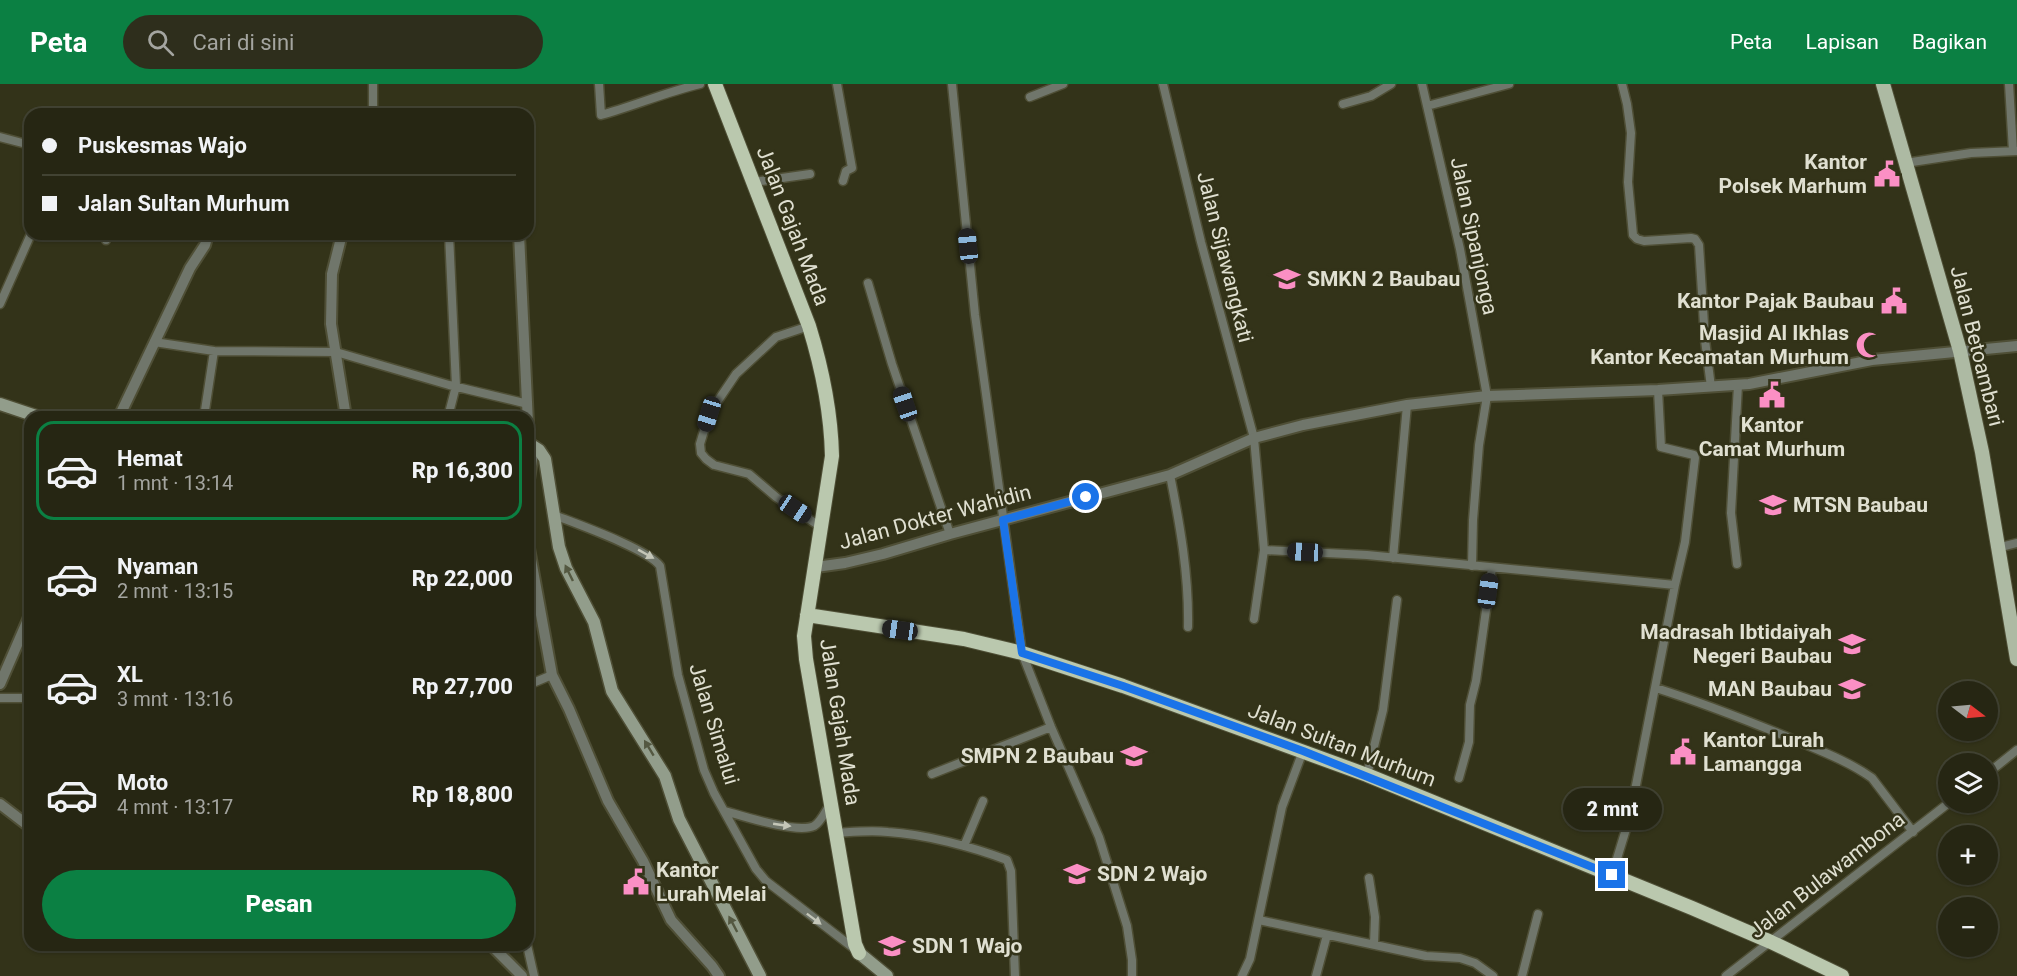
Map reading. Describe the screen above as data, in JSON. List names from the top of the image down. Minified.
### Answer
{"streets":{"highway":["Jalan Gajah Mada","Jalan Sultan Murhum"],"main road":["Jalan Betoambari"],"street":["Jalan Sipanjonga","Jalan Sijawangkati","Jalan Dokter Wahidin","Jalan Simalui","Jalan Bulawambona"]},"crossings":[["Jalan Gajah Mada","Jalan Dokter Wahidin"],["Jalan Gajah Mada","Jalan Simalui"],["Jalan Gajah Mada","Jalan Sultan Murhum"],["Jalan Sipanjonga","Jalan Dokter Wahidin"],["Jalan Sijawangkati","Jalan Dokter Wahidin"],["Jalan Betoambari","Jalan Dokter Wahidin"],["Jalan Sultan Murhum","Jalan Bulawambona"]],"one_way":["Jalan Simalui"],"places":{"public building":["Kantor Polsek Marhum","Kantor Pajak Baubau","Kantor Camat Murhum","Kantor Lurah Lamangga","Kantor Lurah Melai"],"school or university":["SMKN 2 Baubau","MTSN Baubau","Madrasah Ibtidaiyah Negeri Baubau","MAN Baubau","SMPN 2 Baubau","SDN 2 Wajo","SDN 1 Wajo"],"mosque":["Masjid Al Ikhlas Kantor Kecamatan Murhum"]},"north":"right","page":{"header":"Peta","search":"Cari di sini","nav":["Peta","Lapisan","Bagikan"],"banner":["Puskesmas Wajo","Jalan Sultan Murhum"],"list":[{"name":"Hemat","note":"1 mnt · 13:14","value":"Rp 16,300"},{"name":"Nyaman","note":"2 mnt · 13:15","value":"Rp 22,000"},{"name":"XL","note":"3 mnt · 13:16","value":"Rp 27,700"},{"name":"Moto","note":"4 mnt · 13:17","value":"Rp 18,800"}],"map_buttons":["+","−"],"bubble":"2 mnt","buttons":"Pesan"}}
